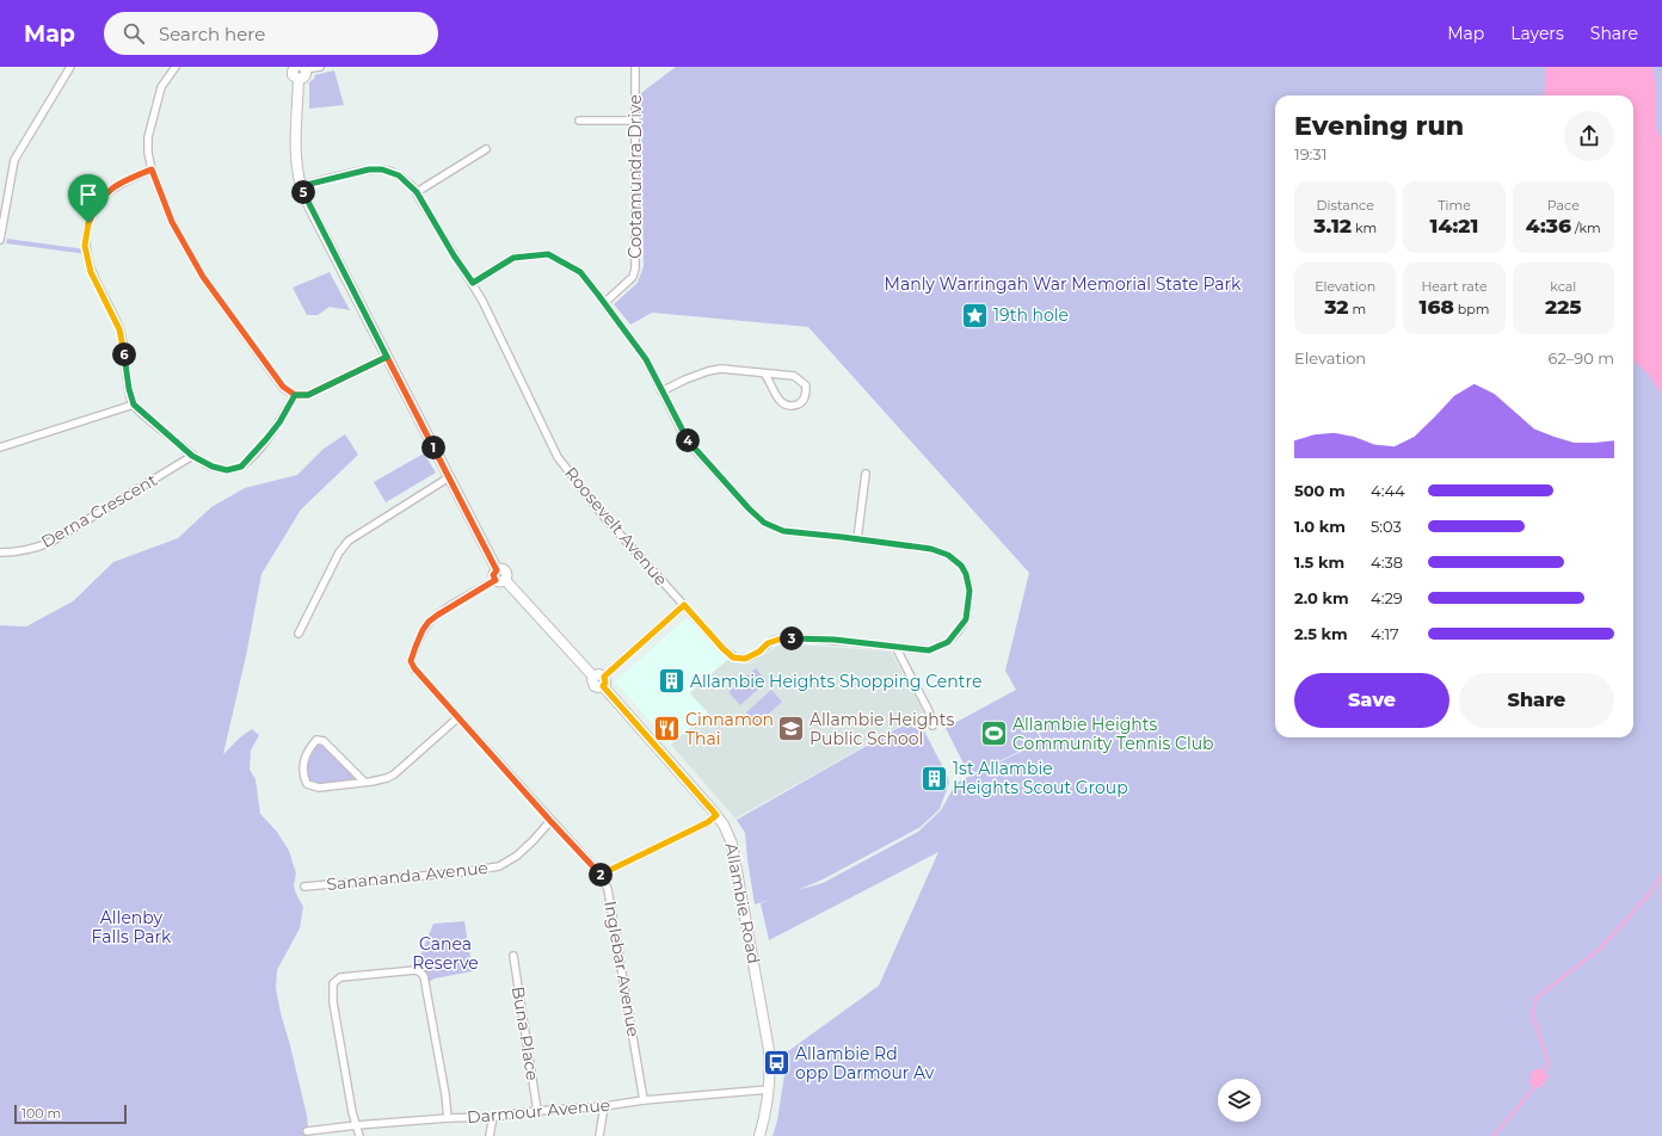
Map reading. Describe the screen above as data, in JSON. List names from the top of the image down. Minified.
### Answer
{"streets":{"main road":["Allambie Road"],"street":["Cootamundra Drive","Derna Crescent","Roosevelt Avenue","Sanananda Avenue","Inglebar Avenue","Buna Place","Darmour Avenue"]},"crossings":[["Cootamundra Drive","Roosevelt Avenue"],["Sanananda Avenue","Inglebar Avenue"],["Allambie Road","Inglebar Avenue"],["Allambie Road","Darmour Avenue"],["Inglebar Avenue","Darmour Avenue"],["Buna Place","Darmour Avenue"]],"parks":["Manly Warringah War Memorial State Park","Allenby Falls Park","Canea Reserve"],"places":{"place":["19th hole"],"building":["Allambie Heights Shopping Centre","1st Allambie Heights Scout Group"],"restaurant":["Cinnamon Thai"],"school or university":["Allambie Heights Public School"],"sports":["Allambie Heights Community Tennis Club"],"bus stop":["Allambie Rd opp Darmour Av"]},"scale_bar":"100 m","page":{"header":"Map","search":"Search here","nav":["Map","Layers","Share"],"heading":["Evening run","19:31"],"stats":[["Distance","3.12 km"],["Time","14:21"],["Pace","4:36 /km"],["Elevation","32 m"],["Heart rate","168 bpm"],["kcal","225"]],"pins":["5","6","4","1","3","2"],"chart":["Elevation","62–90 m"],"list":[{"name":"500 m","note":"4:44"},{"name":"1.0 km","note":"5:03"},{"name":"1.5 km","note":"4:38"},{"name":"2.0 km","note":"4:29"},{"name":"2.5 km","note":"4:17"}],"buttons":["Save","Share"],"scale":"100 m"}}
